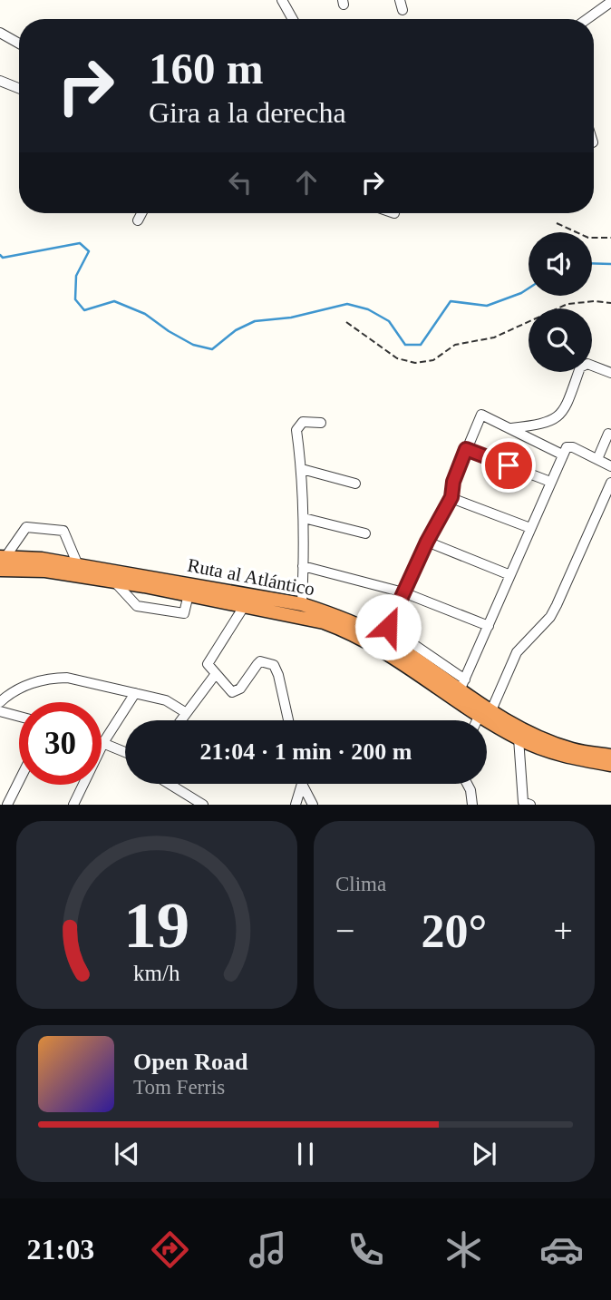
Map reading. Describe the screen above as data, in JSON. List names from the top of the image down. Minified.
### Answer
{"streets":{"highway":["Ruta al Atlántico"]},"page":{"turn":["160 m","Gira a la derecha"],"limit":"30","trip":"21:04 · 1 min · 200 m","tile":"Clima","heat":["−","20°","+"],"song":["Open Road","Tom Ferris"],"tabs":"21:03","gauge":["19","km/h"]}}
